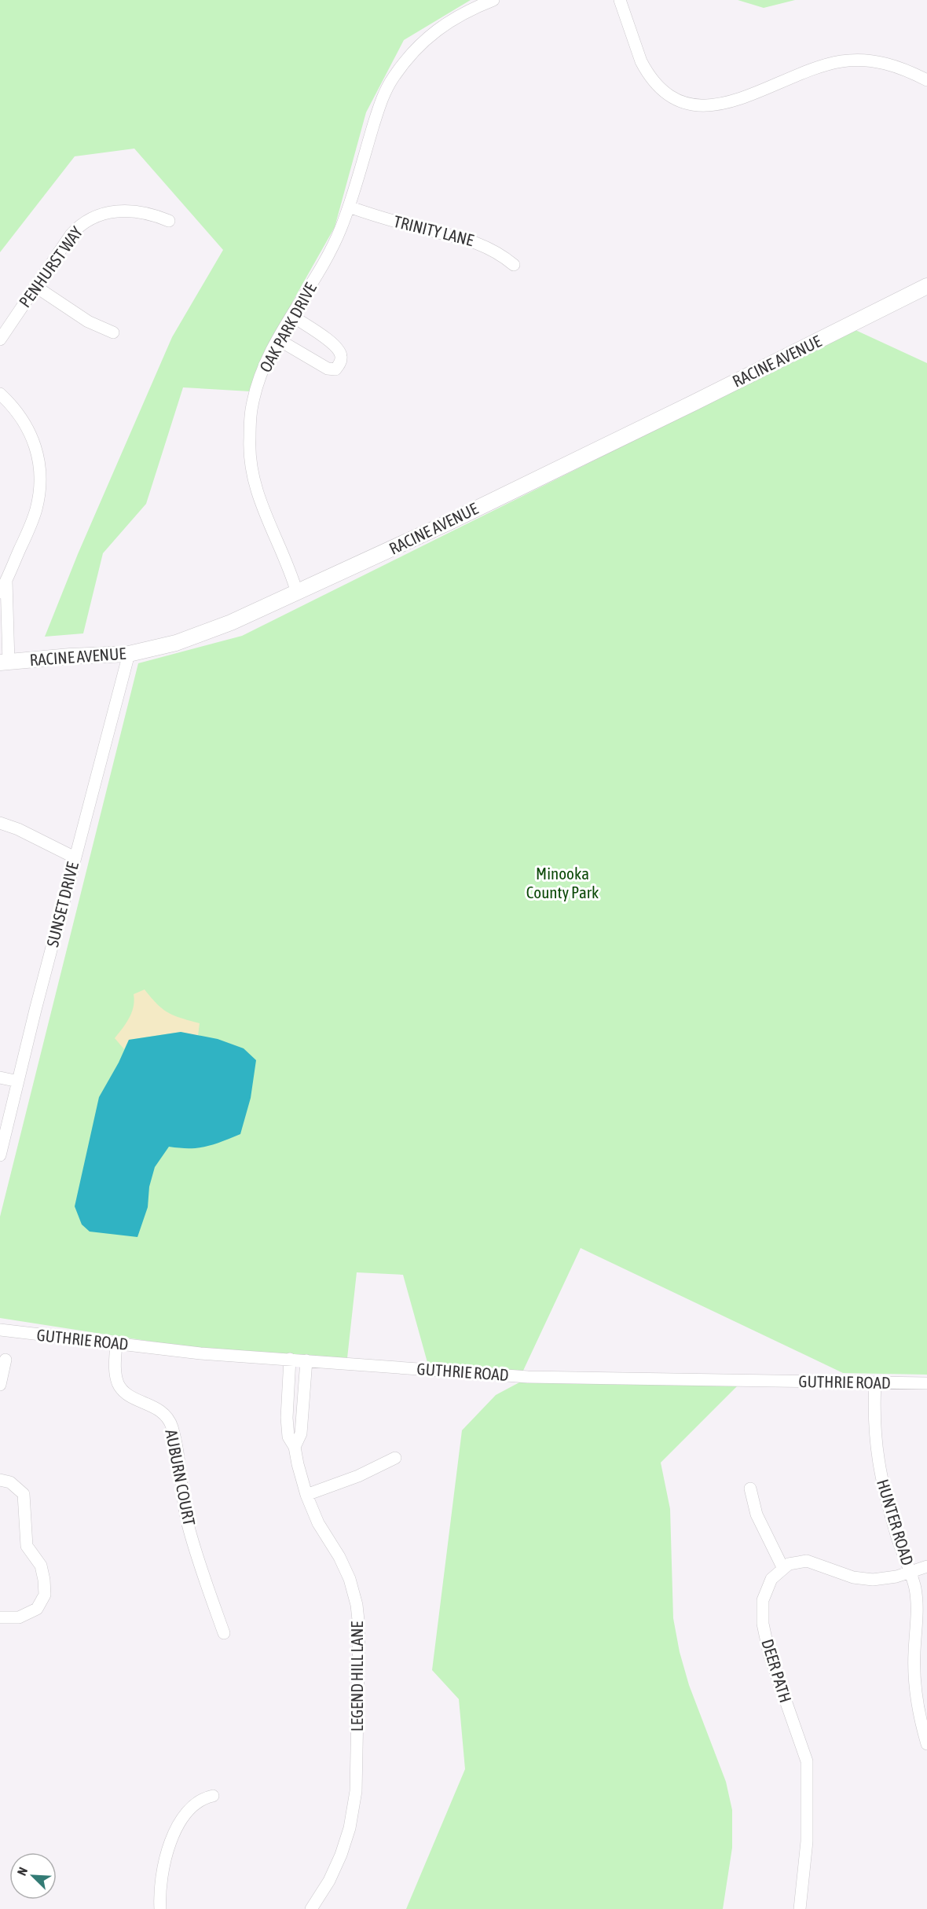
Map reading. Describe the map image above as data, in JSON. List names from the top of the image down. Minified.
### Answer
{"streets":{"main road":["RACINE AVENUE"],"street":["TRINITY LANE","PENHURST WAY","OAK PARK DRIVE","SUNSET DRIVE","GUTHRIE ROAD","AUBURN COURT","HUNTER ROAD","DEER PATH","LEGEND HILL LANE"]},"crossings":[["TRINITY LANE","OAK PARK DRIVE"],["OAK PARK DRIVE","RACINE AVENUE"],["RACINE AVENUE","SUNSET DRIVE"],["GUTHRIE ROAD","AUBURN COURT"],["GUTHRIE ROAD","HUNTER ROAD"],["GUTHRIE ROAD","LEGEND HILL LANE"]],"parks":["Minooka County Park"],"north":"top left"}
